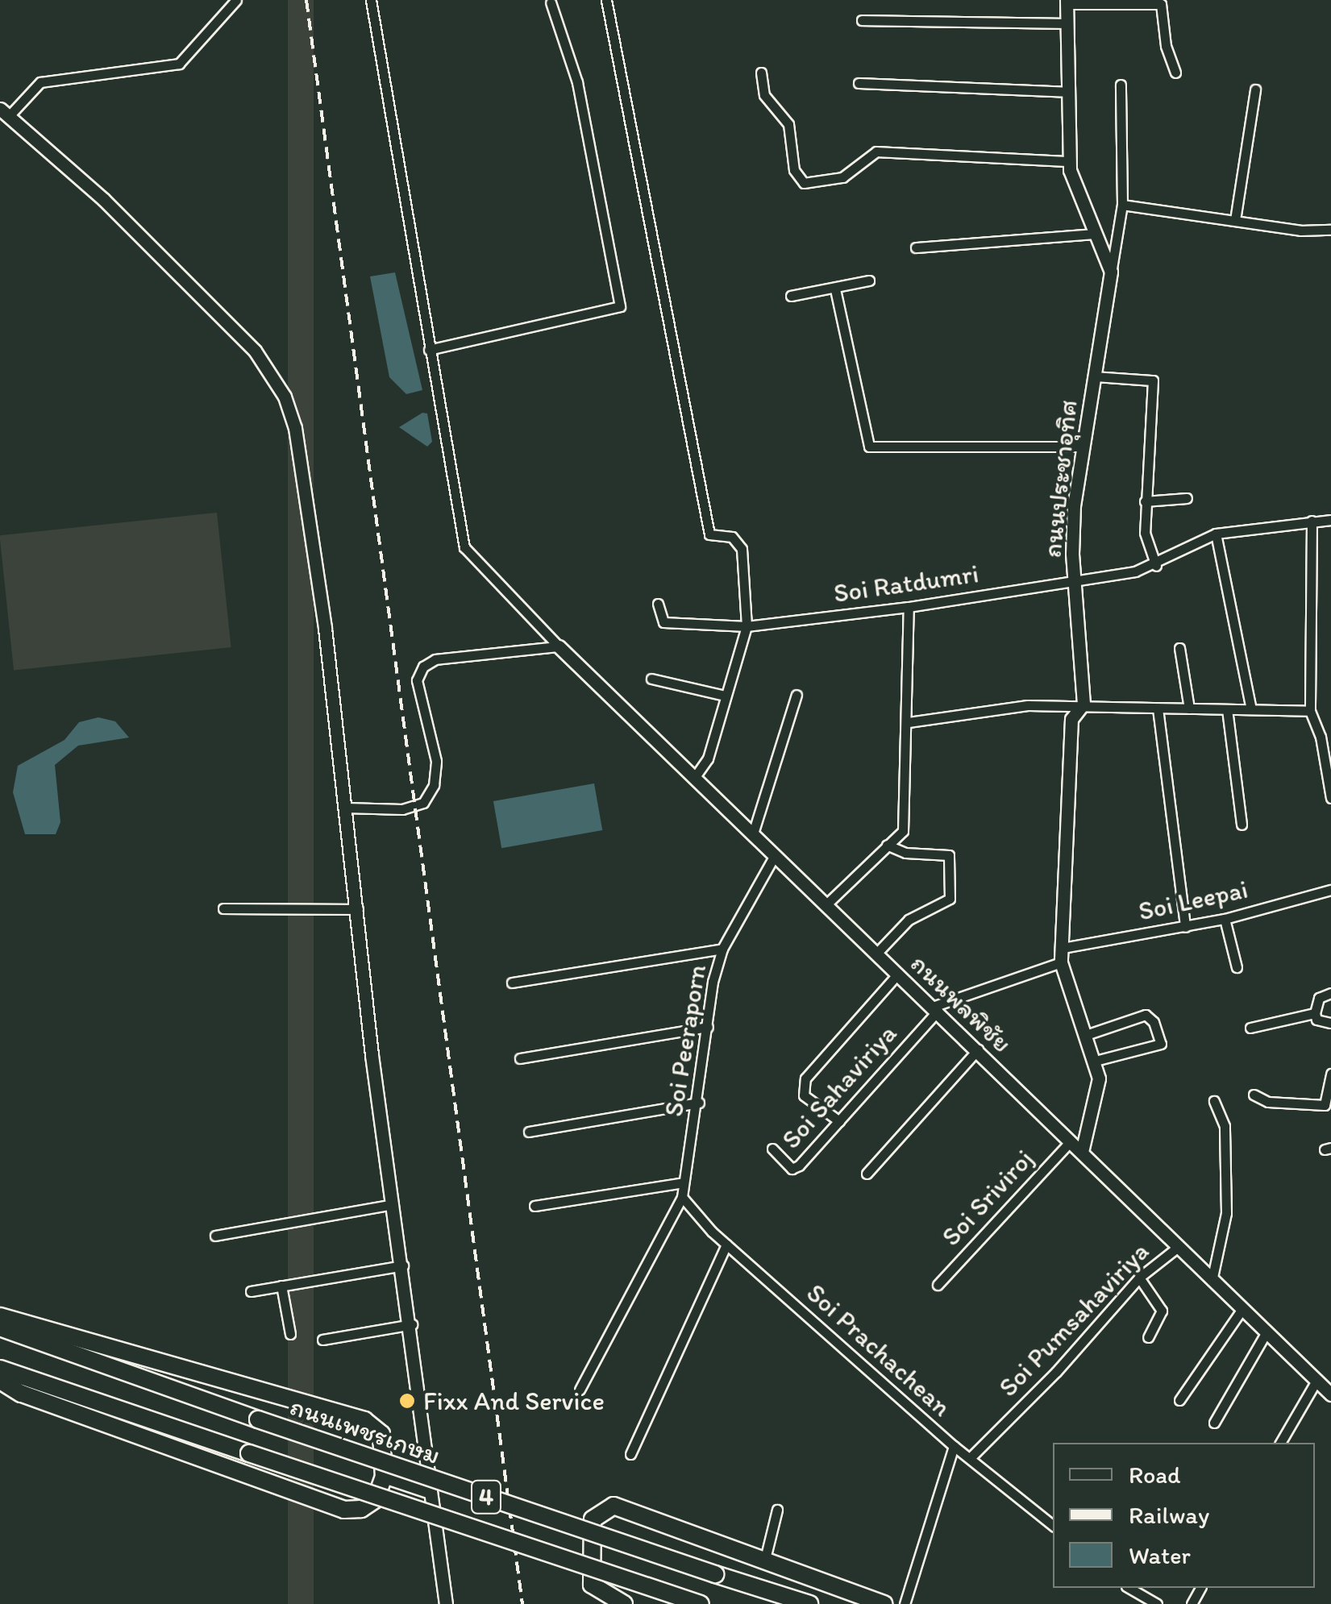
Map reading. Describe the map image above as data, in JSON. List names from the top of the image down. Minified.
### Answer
{"streets":{"highway":["ถนนเพชรเกษม","4"],"street":["ถนนประชาอุทิศ","Soi Ratdumri","Soi Leepai","ถนนพลพิชัย","Soi Peeraporn","Soi Sahaviriya","Soi Sriviroj","Soi Pumsahaviriya","Soi Prachachean"]},"crossings":[["ถนนประชาอุทิศ","Soi Ratdumri"],["ถนนประชาอุทิศ","Soi Leepai"],["ถนนประชาอุทิศ","ถนนพลพิชัย"],["ถนนพลพิชัย","Soi Peeraporn"],["ถนนพลพิชัย","Soi Sahaviriya"],["ถนนพลพิชัย","Soi Sriviroj"],["ถนนพลพิชัย","Soi Pumsahaviriya"],["Soi Peeraporn","Soi Prachachean"],["Soi Pumsahaviriya","Soi Prachachean"]],"places":["Fixx And Service"],"legend":["Road","Railway","Water"]}
